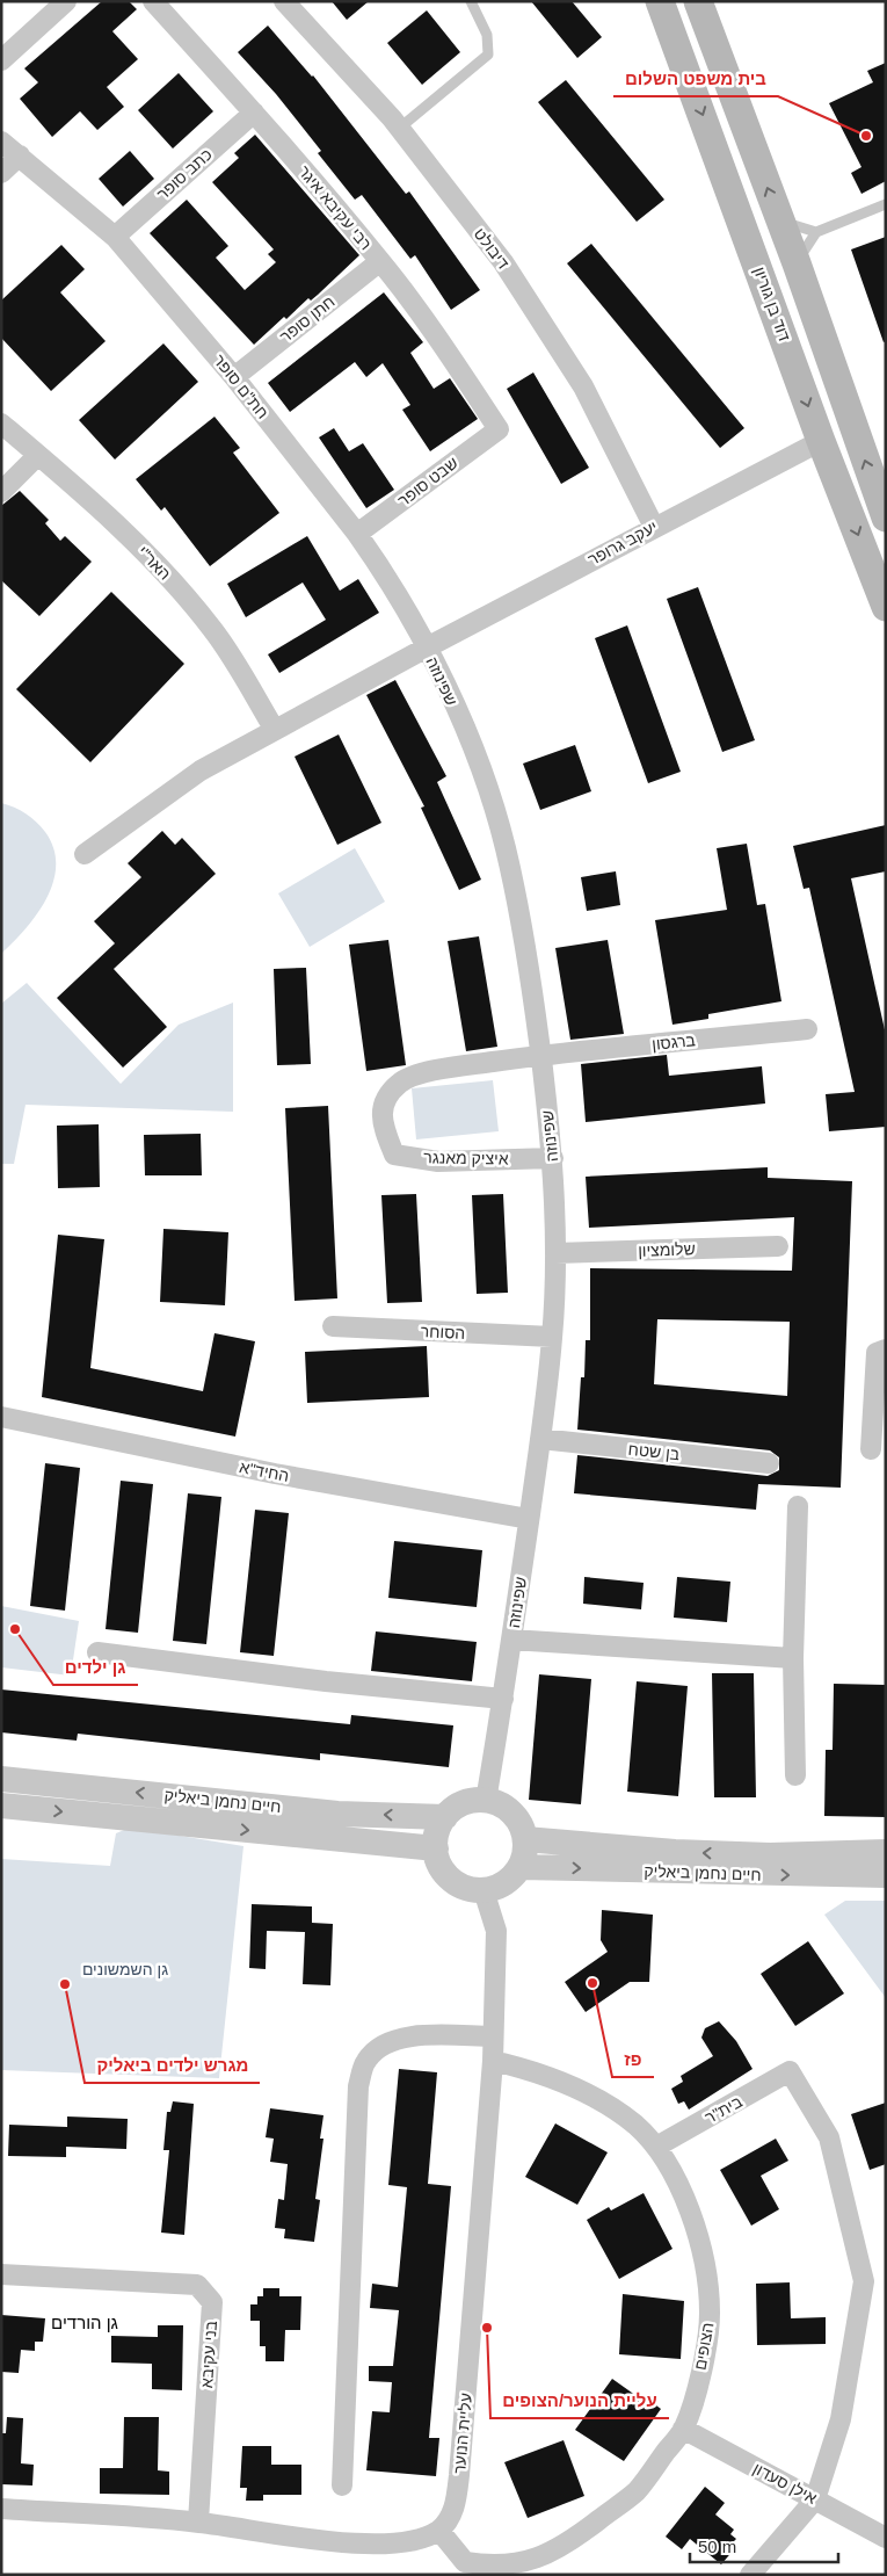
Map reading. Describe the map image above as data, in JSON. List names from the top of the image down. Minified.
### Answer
{"streets":{"main road":["דוד בן גוריון"],"street":["כתב סופר","רבי עקיבא איגר","דיבולט","חתן סופר","חת\"ם סופר","שבט סופר","יעקב גרופר","האר\"י","שפינוזה","ברגסון","איציק מאנגר","שלומציון","הסוחר","בן שטח","החיד\"א","חיים נחמן ביאליק","בית\"ר","הצופים","בני עקיבא","עליית הנוער","אילן סעדון"]},"crossings":[["כתב סופר","רבי עקיבא איגר"],["כתב סופר","חת\"ם סופר"],["רבי עקיבא איגר","חתן סופר"],["רבי עקיבא איגר","שבט סופר"],["דיבולט","יעקב גרופר"],["דוד בן גוריון","יעקב גרופר"],["חתן סופר","חת\"ם סופר"],["חת\"ם סופר","שבט סופר"],["חת\"ם סופר","יעקב גרופר"],["חת\"ם סופר","שפינוזה"],["יעקב גרופר","האר\"י"],["יעקב גרופר","שפינוזה"],["שפינוזה","ברגסון"],["שפינוזה","איציק מאנגר"],["שפינוזה","שלומציון"],["שפינוזה","הסוחר"],["שפינוזה","בן שטח"],["שפינוזה","החיד\"א"],["שפינוזה","חיים נחמן ביאליק"],["שפינוזה","עליית הנוער"],["ברגסון","איציק מאנגר"],["חיים נחמן ביאליק","עליית הנוער"],["בית\"ר","הצופים"],["בית\"ר","אילן סעדון"],["הצופים","עליית הנוער"],["הצופים","אילן סעדון"]],"districts":["גן הורדים"],"parks":["גן השמשונים"],"places":["בית משפט השלום","גן ילדים","פז","מגרש ילדים ביאליק","עליית הנוער/הצופים"],"scale_bar":"50 m"}
